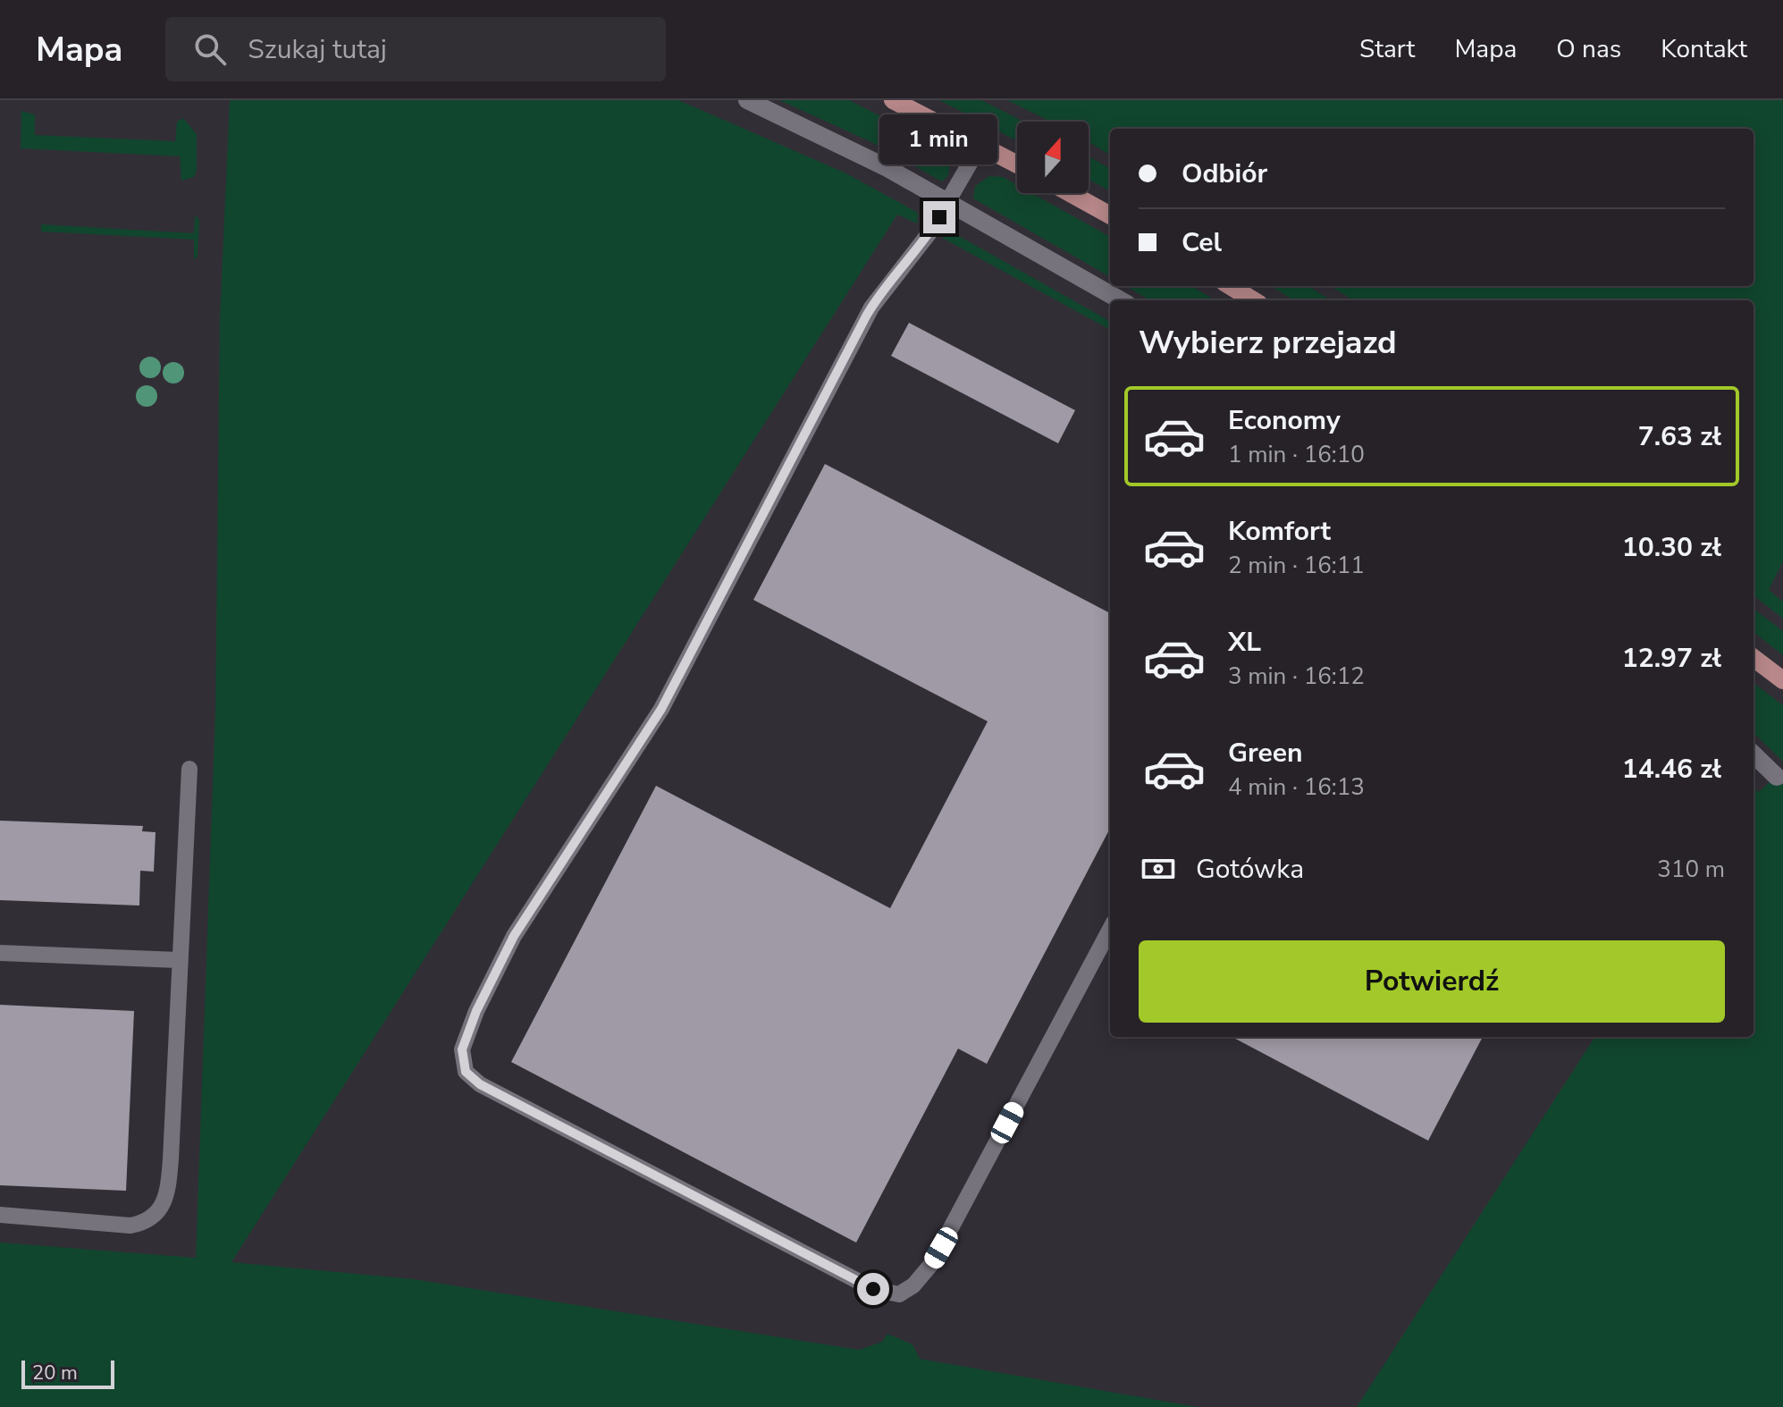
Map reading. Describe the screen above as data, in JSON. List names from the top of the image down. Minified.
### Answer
{"scale_bar":"20 m","north":"top","page":{"header":"Mapa","search":"Szukaj tutaj","nav":["Start","Mapa","O nas","Kontakt"],"bubble":"1 min","banner":["Odbiór","Cel"],"heading":"Wybierz przejazd","list":[{"name":"Economy","note":"1 min · 16:10","value":"7.63 zł"},{"name":"Komfort","note":"2 min · 16:11","value":"10.30 zł"},{"name":"XL","note":"3 min · 16:12","value":"12.97 zł"},{"name":"Green","note":"4 min · 16:13","value":"14.46 zł"}],"pay":["Gotówka","310 m"],"buttons":"Potwierdź","scale":"20 m"}}
